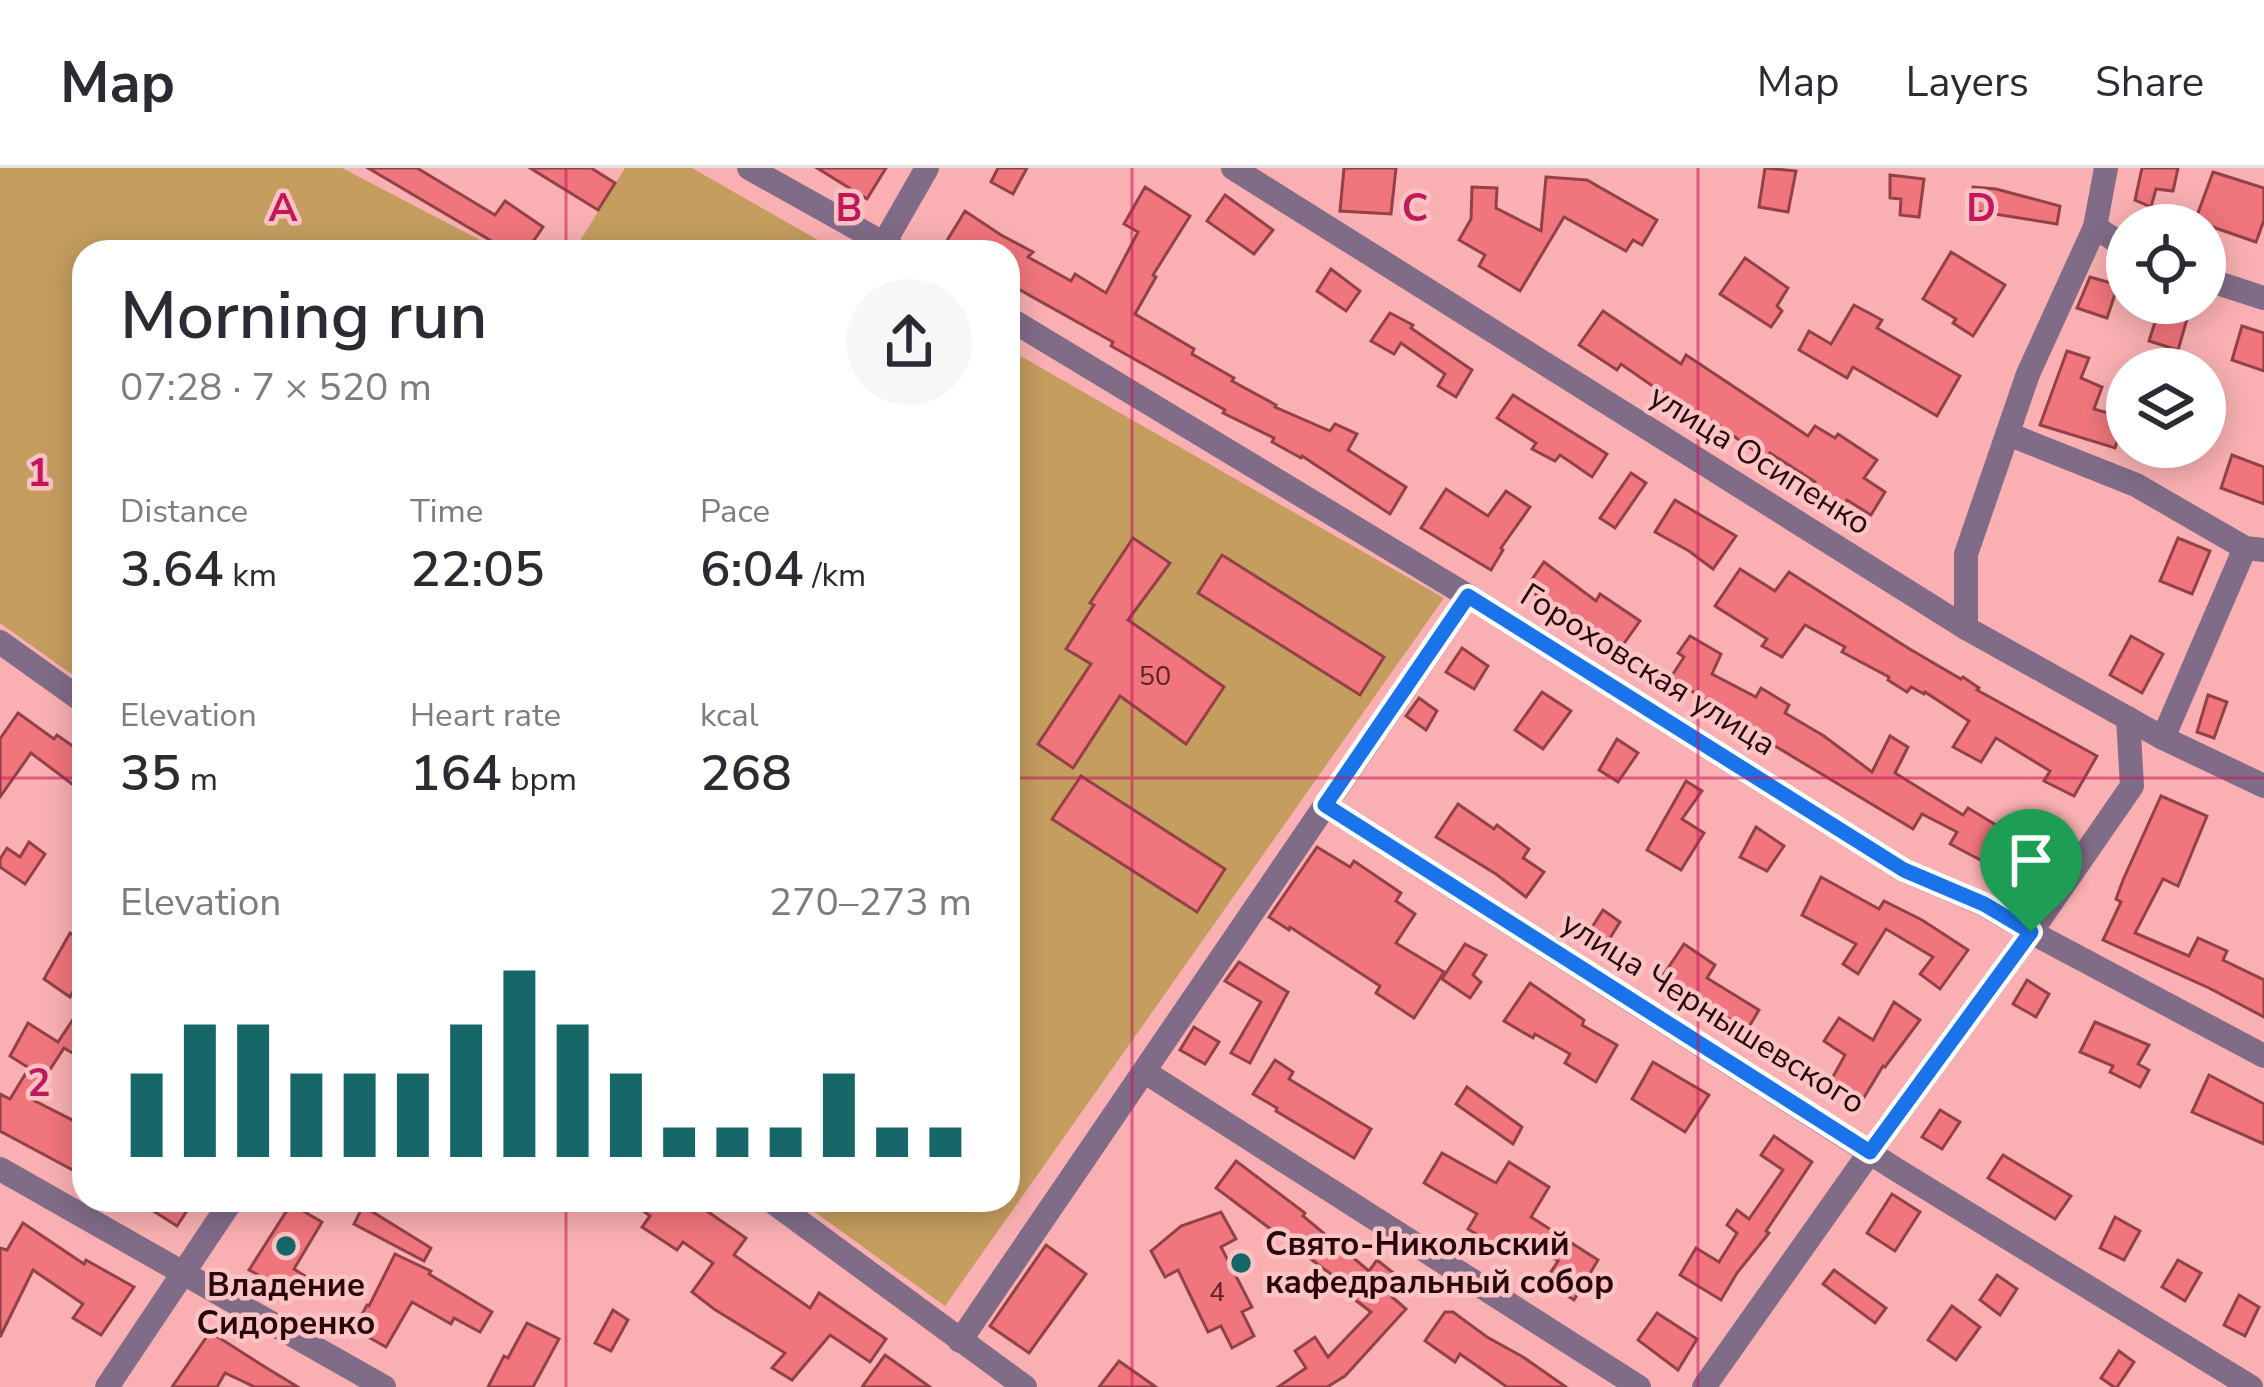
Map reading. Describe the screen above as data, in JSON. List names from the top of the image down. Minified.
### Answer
{"streets":{"street":["улица Осипенко","Гороховская улица","улица Чернышевского"]},"places":["Владение Сидоренко","Свято-Никольский кафедральный собор"],"house_numbers":["50","4"],"page":{"header":"Map","nav":["Map","Layers","Share"],"heading":["Morning run","07:28 · 7 × 520 m"],"stats":[["Distance","3.64 km"],["Time","22:05"],["Pace","6:04 /km"],["Elevation","35 m"],["Heart rate","164 bpm"],["kcal","268"]],"chart":["Elevation","270–273 m"]},"grid":{"columns":["A","B","C","D"],"rows":["1","2"]}}
